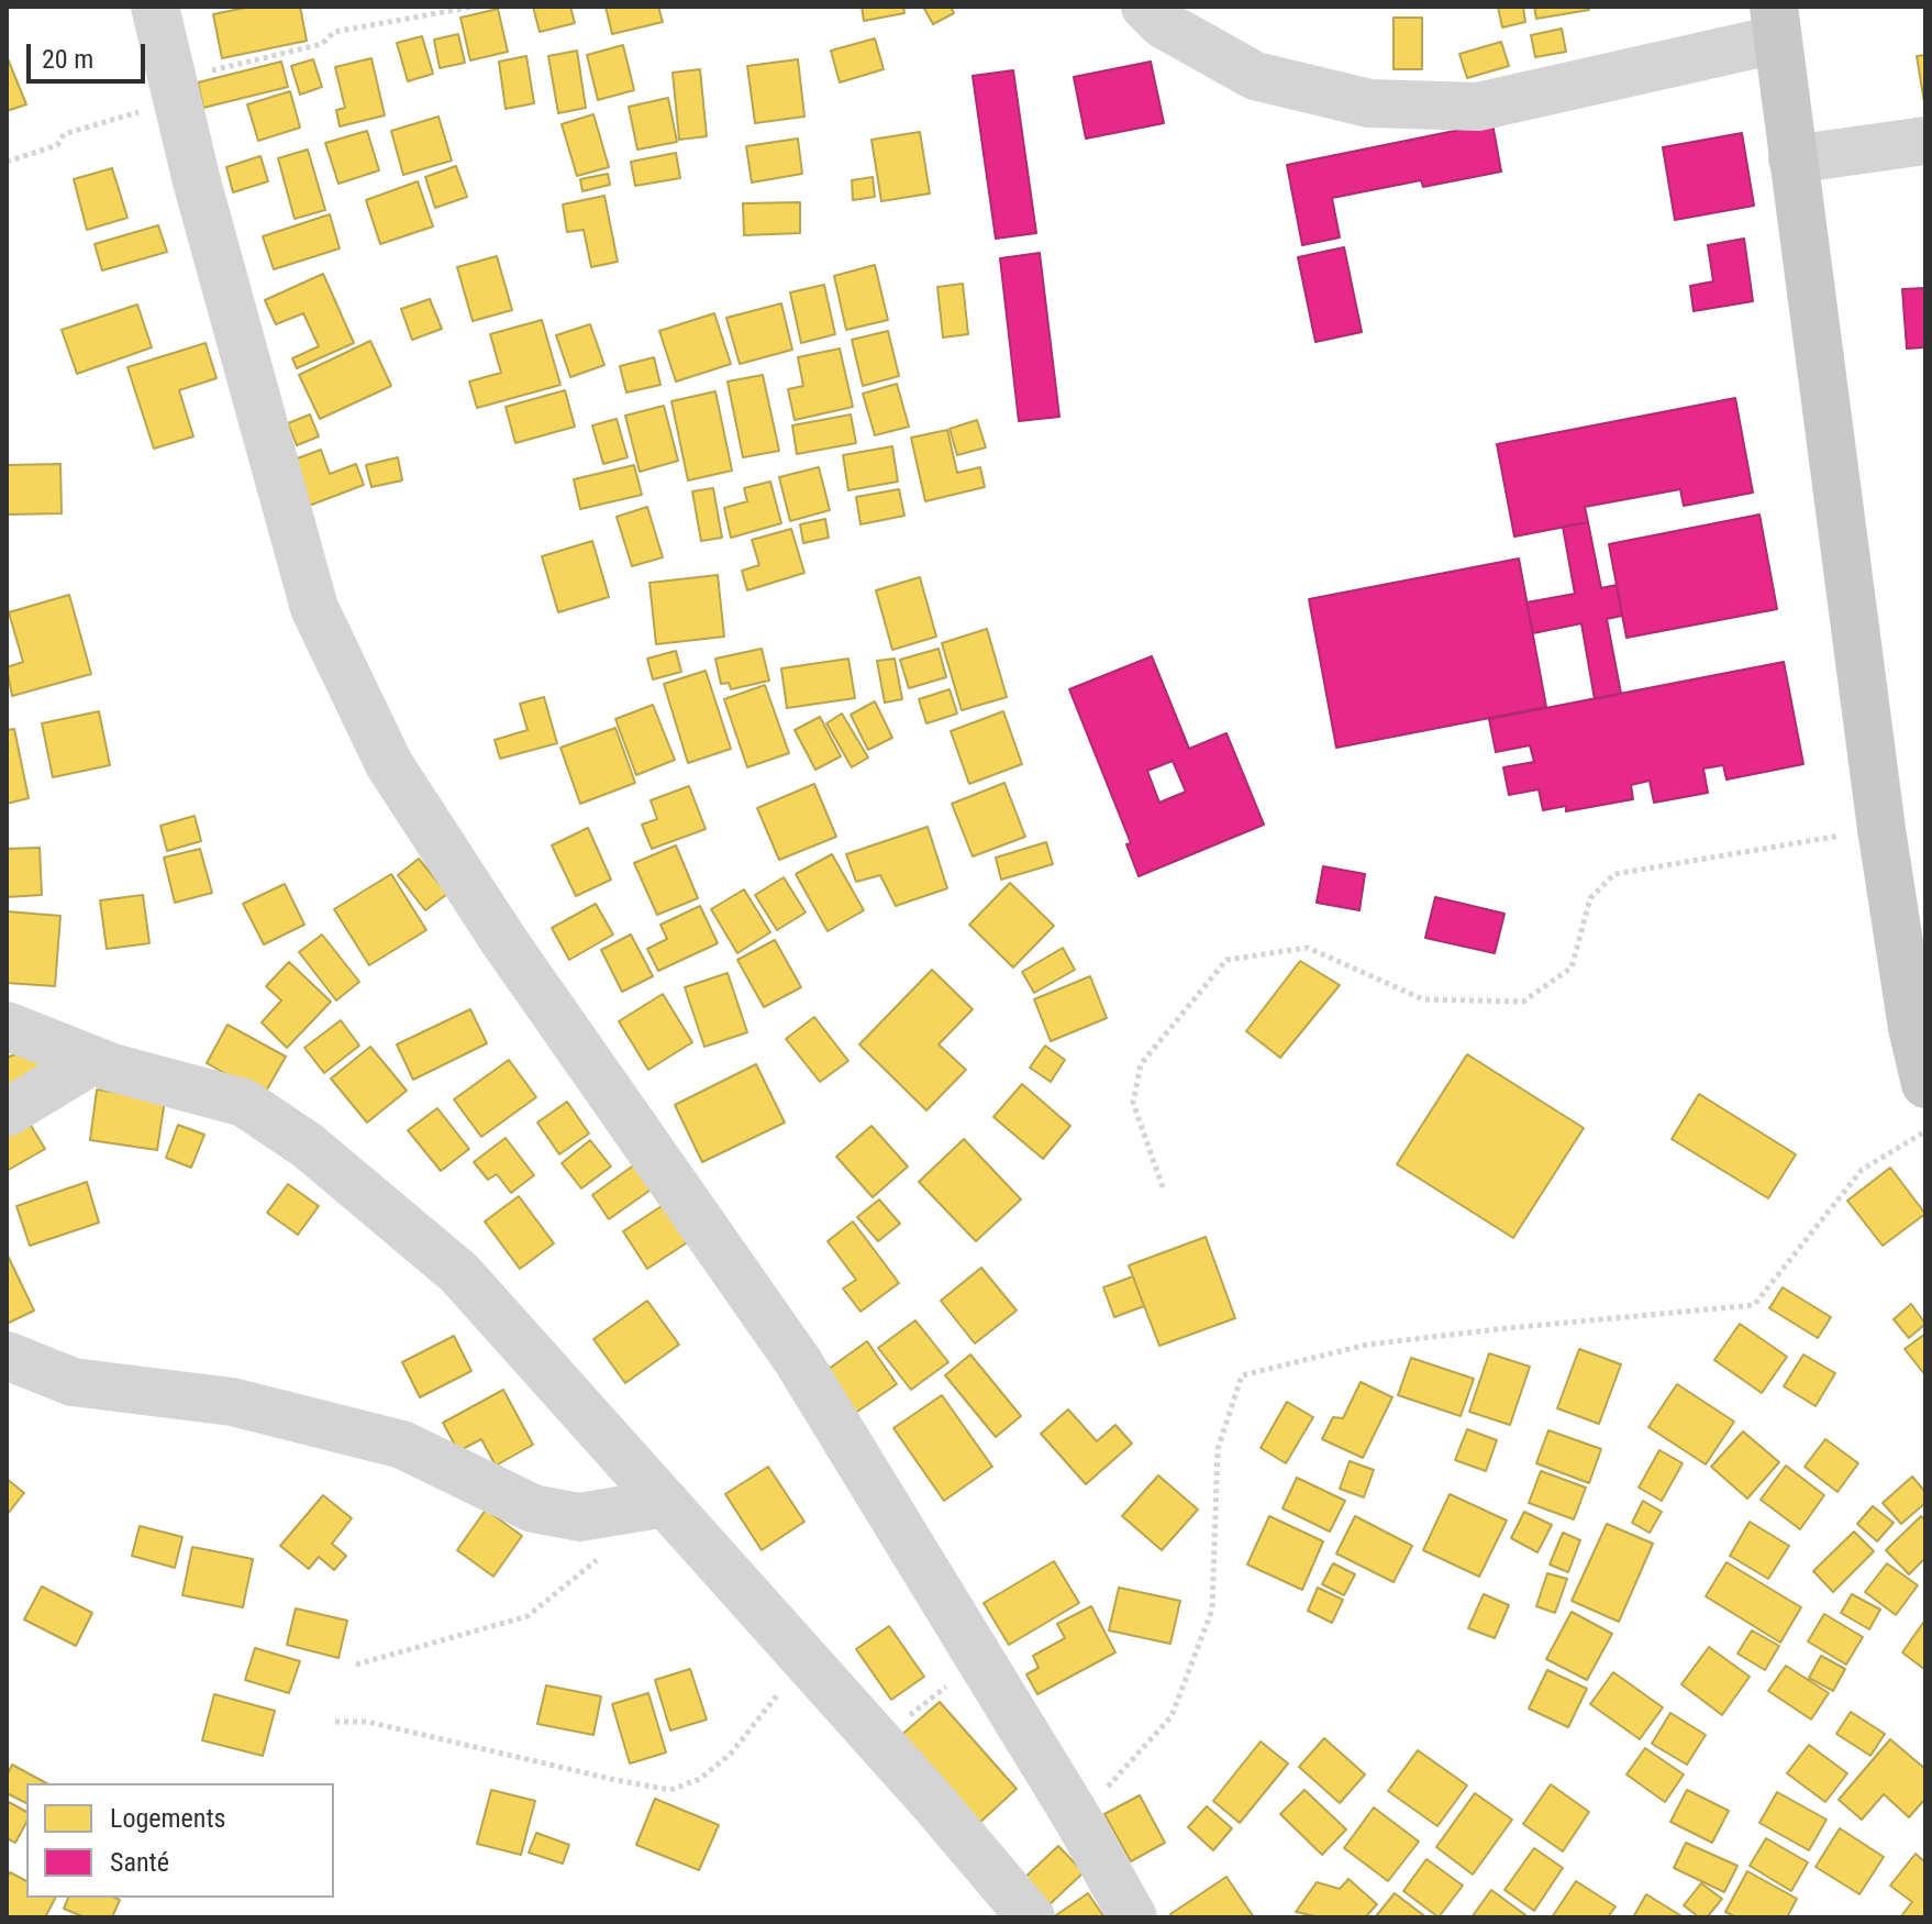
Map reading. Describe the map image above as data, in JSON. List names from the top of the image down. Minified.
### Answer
{"legend":["Logements","Santé"],"scale_bar":"20 m"}
